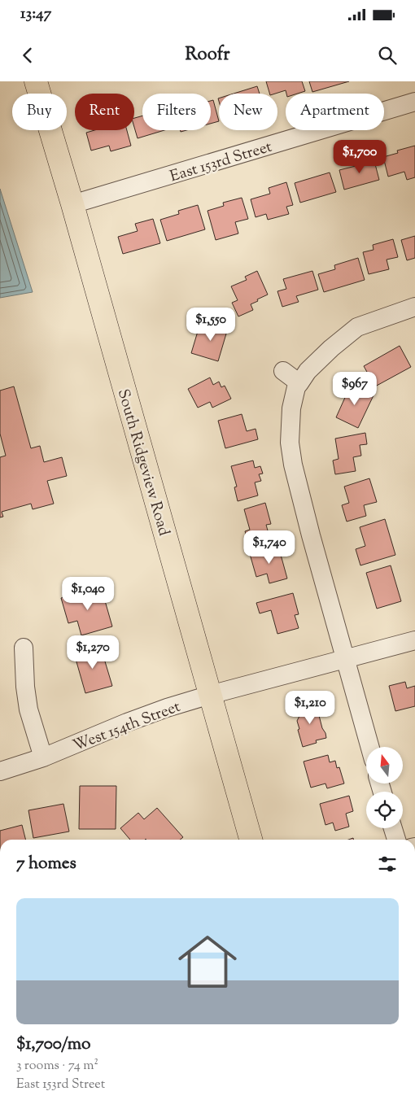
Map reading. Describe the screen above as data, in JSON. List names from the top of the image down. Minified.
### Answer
{"streets":{"main road":["South Ridgeview Road"],"street":["East 153rd Street","West 154th Street"]},"crossings":[["East 153rd Street","South Ridgeview Road"],["South Ridgeview Road","West 154th Street"]],"north":"top","page":{"status":"13:47","header":"Roofr","chip":["Buy","Rent","Filters","New","Apartment"],"price":["$1,700","$1,550","$967","$1,740","$1,040","$1,270","$1,210"],"heading":"7 homes","list":[{"name":"$1,700/mo","note":"3 rooms · 74 m² · East 153rd Street"}]}}
